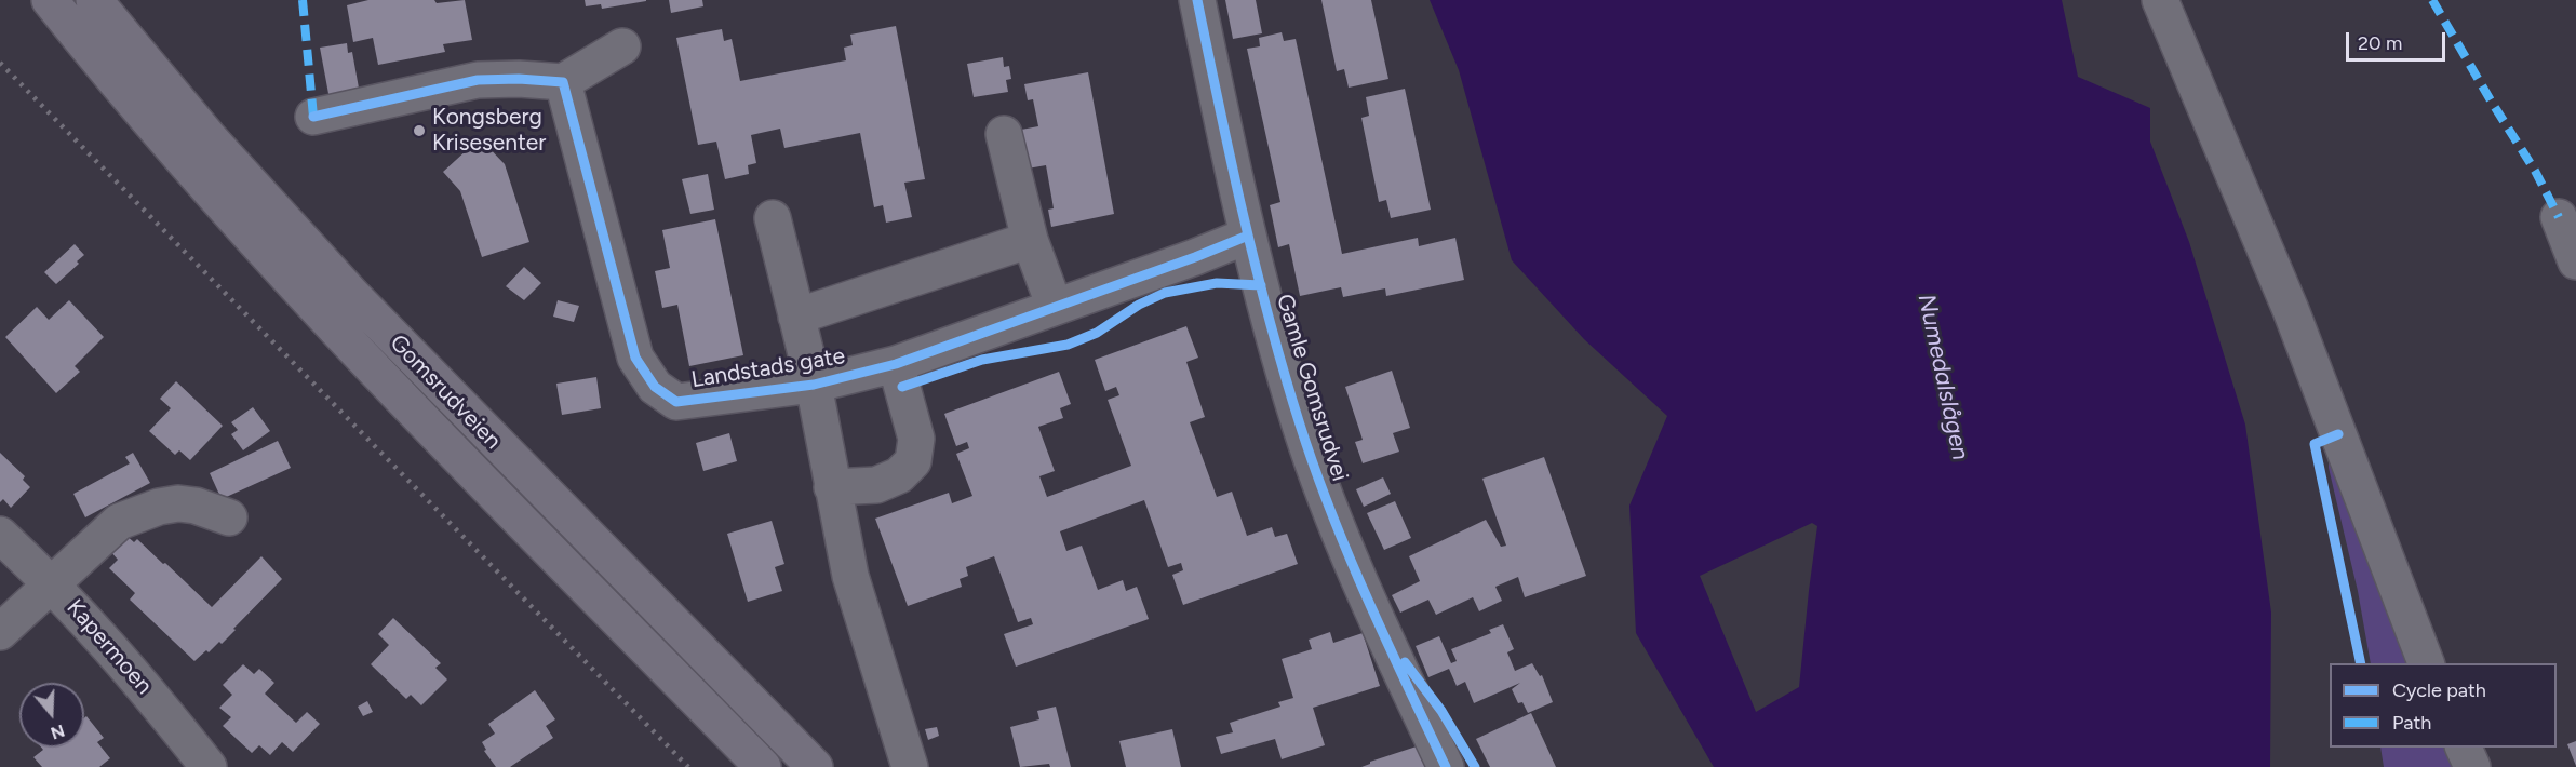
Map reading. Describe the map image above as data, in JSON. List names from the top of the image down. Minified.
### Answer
{"streets":{"main road":["Gomsrudveien"],"street":["Landstads gate","Gamle Gomsrudvei","Kapermoen"]},"crossings":[["Landstads gate","Gamle Gomsrudvei"]],"water":["Numedalslågen"],"places":["Kongsberg Krisesenter"],"legend":["Cycle path","Path"],"scale_bar":"20 m","north":"bottom"}
